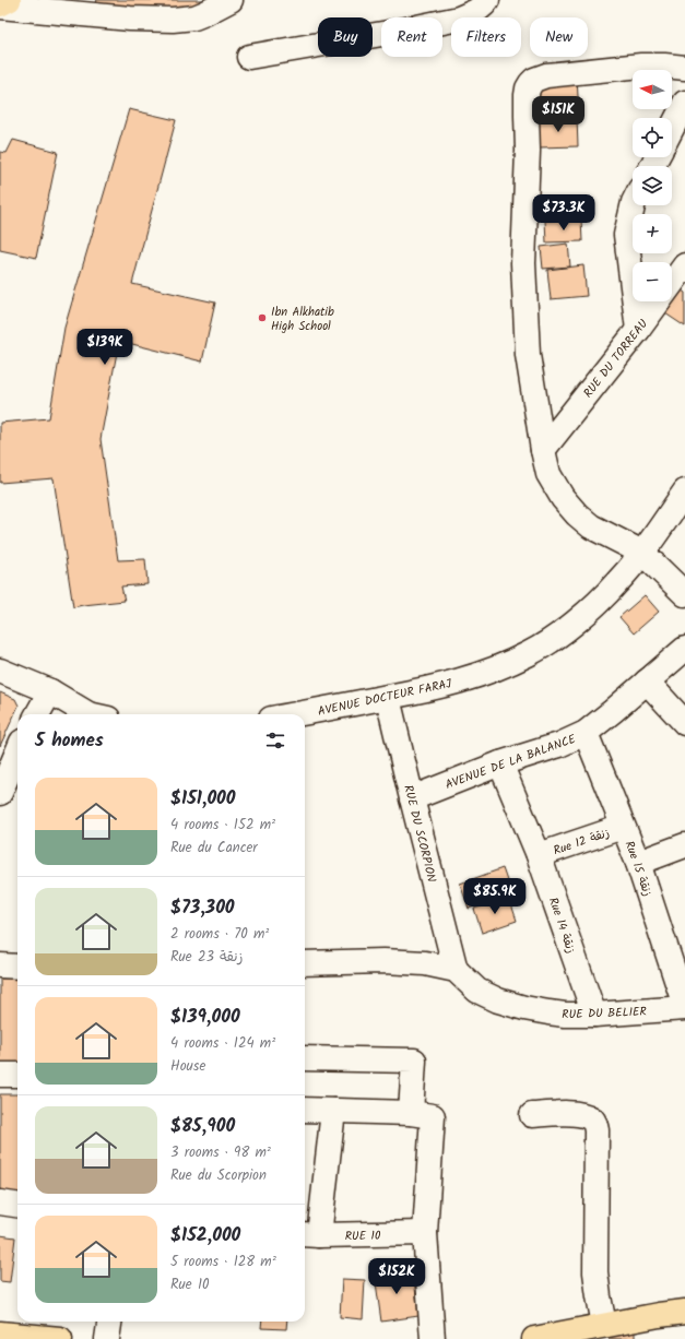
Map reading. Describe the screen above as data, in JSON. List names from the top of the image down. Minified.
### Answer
{"streets":{"street":["RUE DU TORREAU","AVENUE DOCTEUR FARAJ","AVENUE DE LA BALANCE","RUE DU SCORPION","Rue 12 زنقة","Rue 15 زنقة","Rue 14 زنقة","RUE DU BELIER","RUE 10"]},"crossings":[["AVENUE DOCTEUR FARAJ","RUE DU SCORPION"],["AVENUE DE LA BALANCE","RUE DU SCORPION"],["AVENUE DE LA BALANCE","Rue 15 زنقة"],["AVENUE DE LA BALANCE","Rue 14 زنقة"],["RUE DU SCORPION","RUE DU BELIER"],["Rue 12 زنقة","Rue 15 زنقة"],["Rue 12 زنقة","Rue 14 زنقة"],["Rue 15 زنقة","RUE DU BELIER"],["Rue 14 زنقة","RUE DU BELIER"]],"places":["Ibn Alkhatib High School"],"north":"left","page":{"chip":["Buy","Rent","Filters","New"],"map_buttons":["+","−"],"price":["$151K","$73.3K","$139K","$85.9K","$152K"],"heading":"5 homes","list":[{"name":"$151,000","note":"4 rooms · 152 m² · Rue du Cancer"},{"name":"$73,300","note":"2 rooms · 70 m² · Rue 23 زنقة"},{"name":"$139,000","note":"4 rooms · 124 m² · House"},{"name":"$85,900","note":"3 rooms · 98 m² · Rue du Scorpion"},{"name":"$152,000","note":"5 rooms · 128 m² · Rue 10"}]}}
